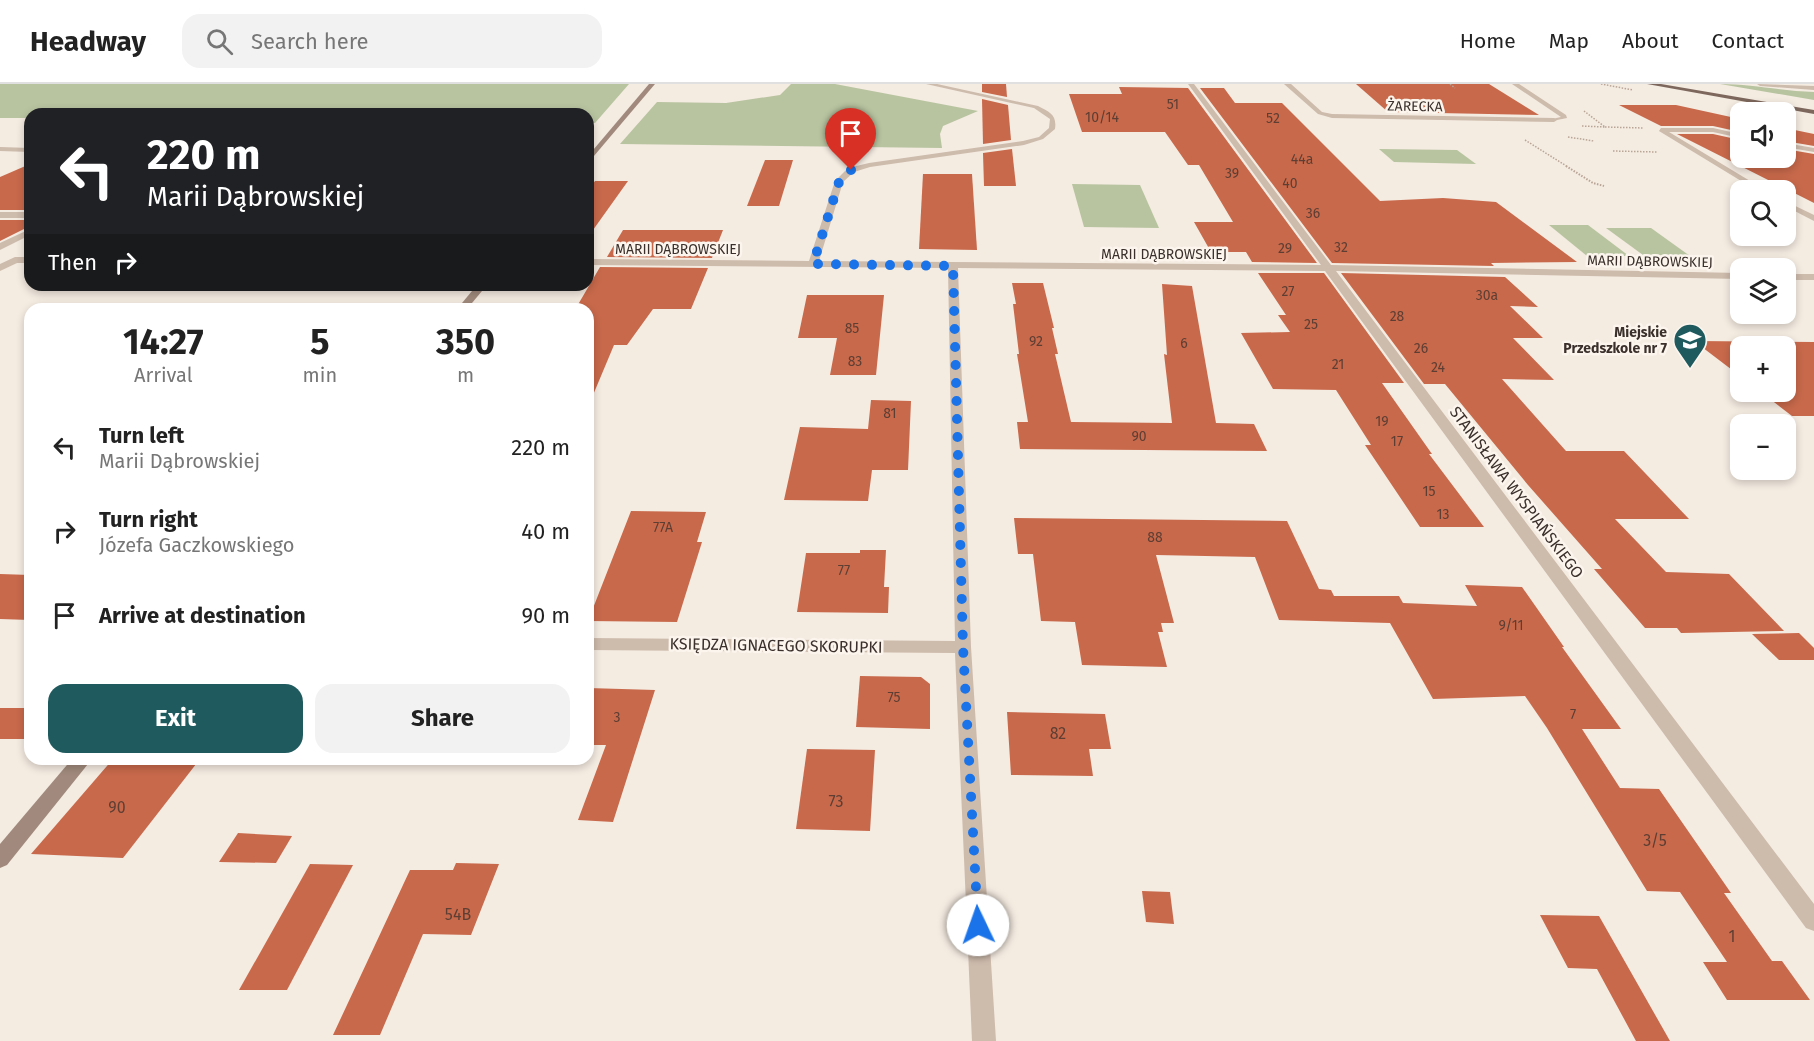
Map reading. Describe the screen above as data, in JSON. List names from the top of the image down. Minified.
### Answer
{"streets":{"street":["ŻARECKA","MARII DĄBROWSKIEJ","STANISŁAWA WYSPIAŃSKIEGO","KSIĘDZA IGNACEGO SKORUPKI"]},"crossings":[["MARII DĄBROWSKIEJ","STANISŁAWA WYSPIAŃSKIEGO"]],"places":{"school or university":["Miejskie Przedszkole nr 7"]},"house_numbers":["51","10/14","52","44a","39","40","36","32","29","27","30a","28","25","85","92","6","26","83","21","24","81","19","90","17","15","13","77A","88","77","9/11","75","7","3","82","73","90","3/5","54B","1"],"page":{"header":"Headway","search":"Search here","nav":["Home","Map","About","Contact"],"map_buttons":["+","−"],"turn":["220 m","Marii Dąbrowskiej"],"then":"Then","eta":["14:27","Arrival","5","min","350","m"],"list":[{"name":"Turn left","note":"Marii Dąbrowskiej","value":"220 m"},{"name":"Turn right","note":"Józefa Gaczkowskiego","value":"40 m"},{"name":"Arrive at destination","value":"90 m"}],"buttons":["Exit","Share"]}}
